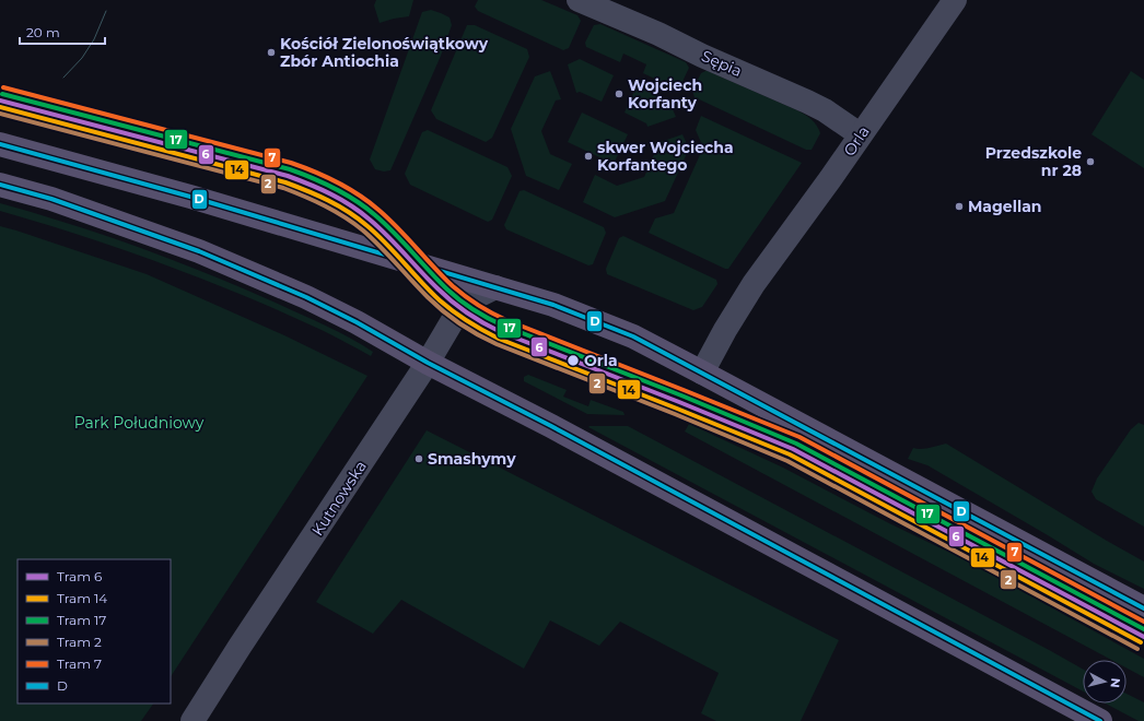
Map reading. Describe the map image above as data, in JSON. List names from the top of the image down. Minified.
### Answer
{"streets":{"street":["Sępia","Orla","Kutnowska"]},"crossings":[["Sępia","Orla"]],"parks":["Park Południowy"],"places":["Kościół Zielonoświątkowy Zbór Antiochia","Wojciech Korfanty","skwer Wojciecha Korfantego","Przedszkole nr 28","Magellan","Orla","Smashymy"],"lines":["tram line 7","tram line 17","tram line 6","tram line 14","tram line 2","transit line D"],"legend":["Tram 6","Tram 14","Tram 17","Tram 2","Tram 7","D"],"scale_bar":"20 m","north":"right"}
